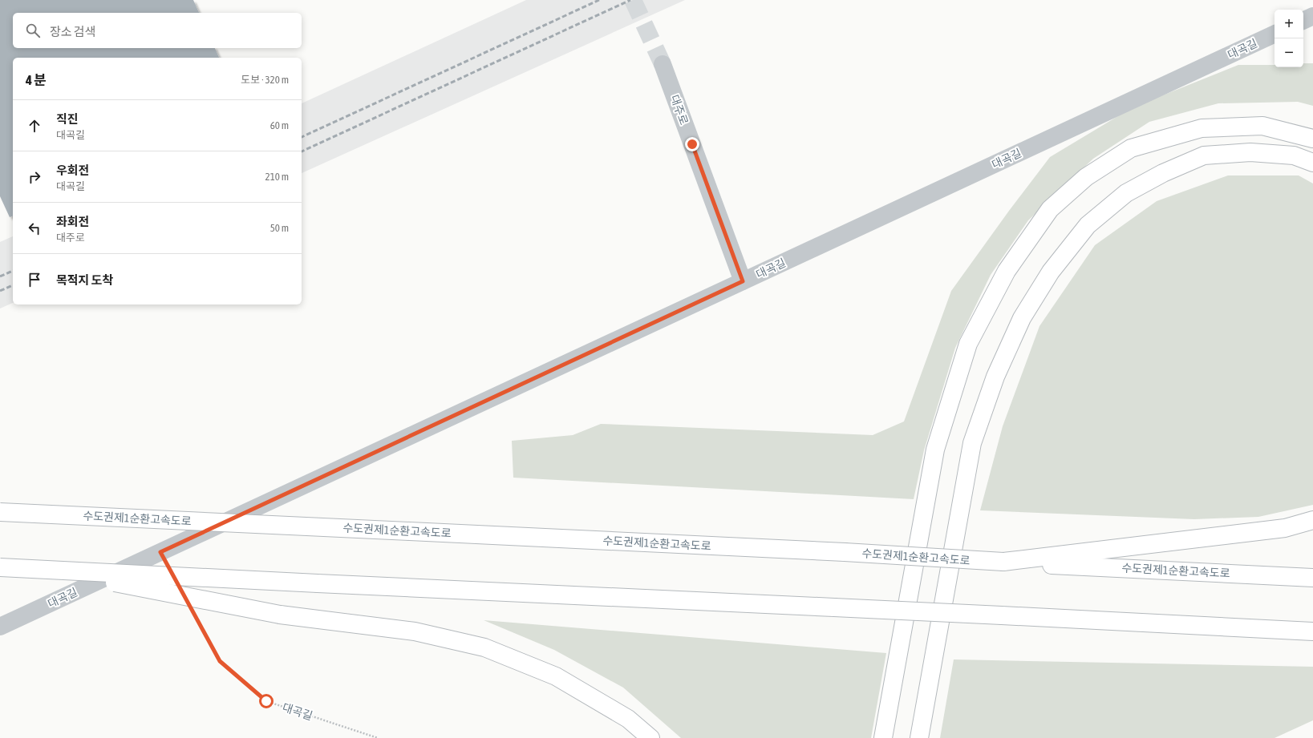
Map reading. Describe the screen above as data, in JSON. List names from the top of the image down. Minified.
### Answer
{"streets":{"highway":["수도권제1순환고속도로"],"street":["대곡길","대주로"]},"crossings":[["대곡길","대주로"]],"page":{"map_buttons":["+","−"],"search":"장소 검색","heading":["4 분","도보 · 320 m"],"list":[["직진","대곡길","60 m"],["우회전","대곡길","210 m"],["좌회전","대주로","50 m"],"목적지 도착"]}}
